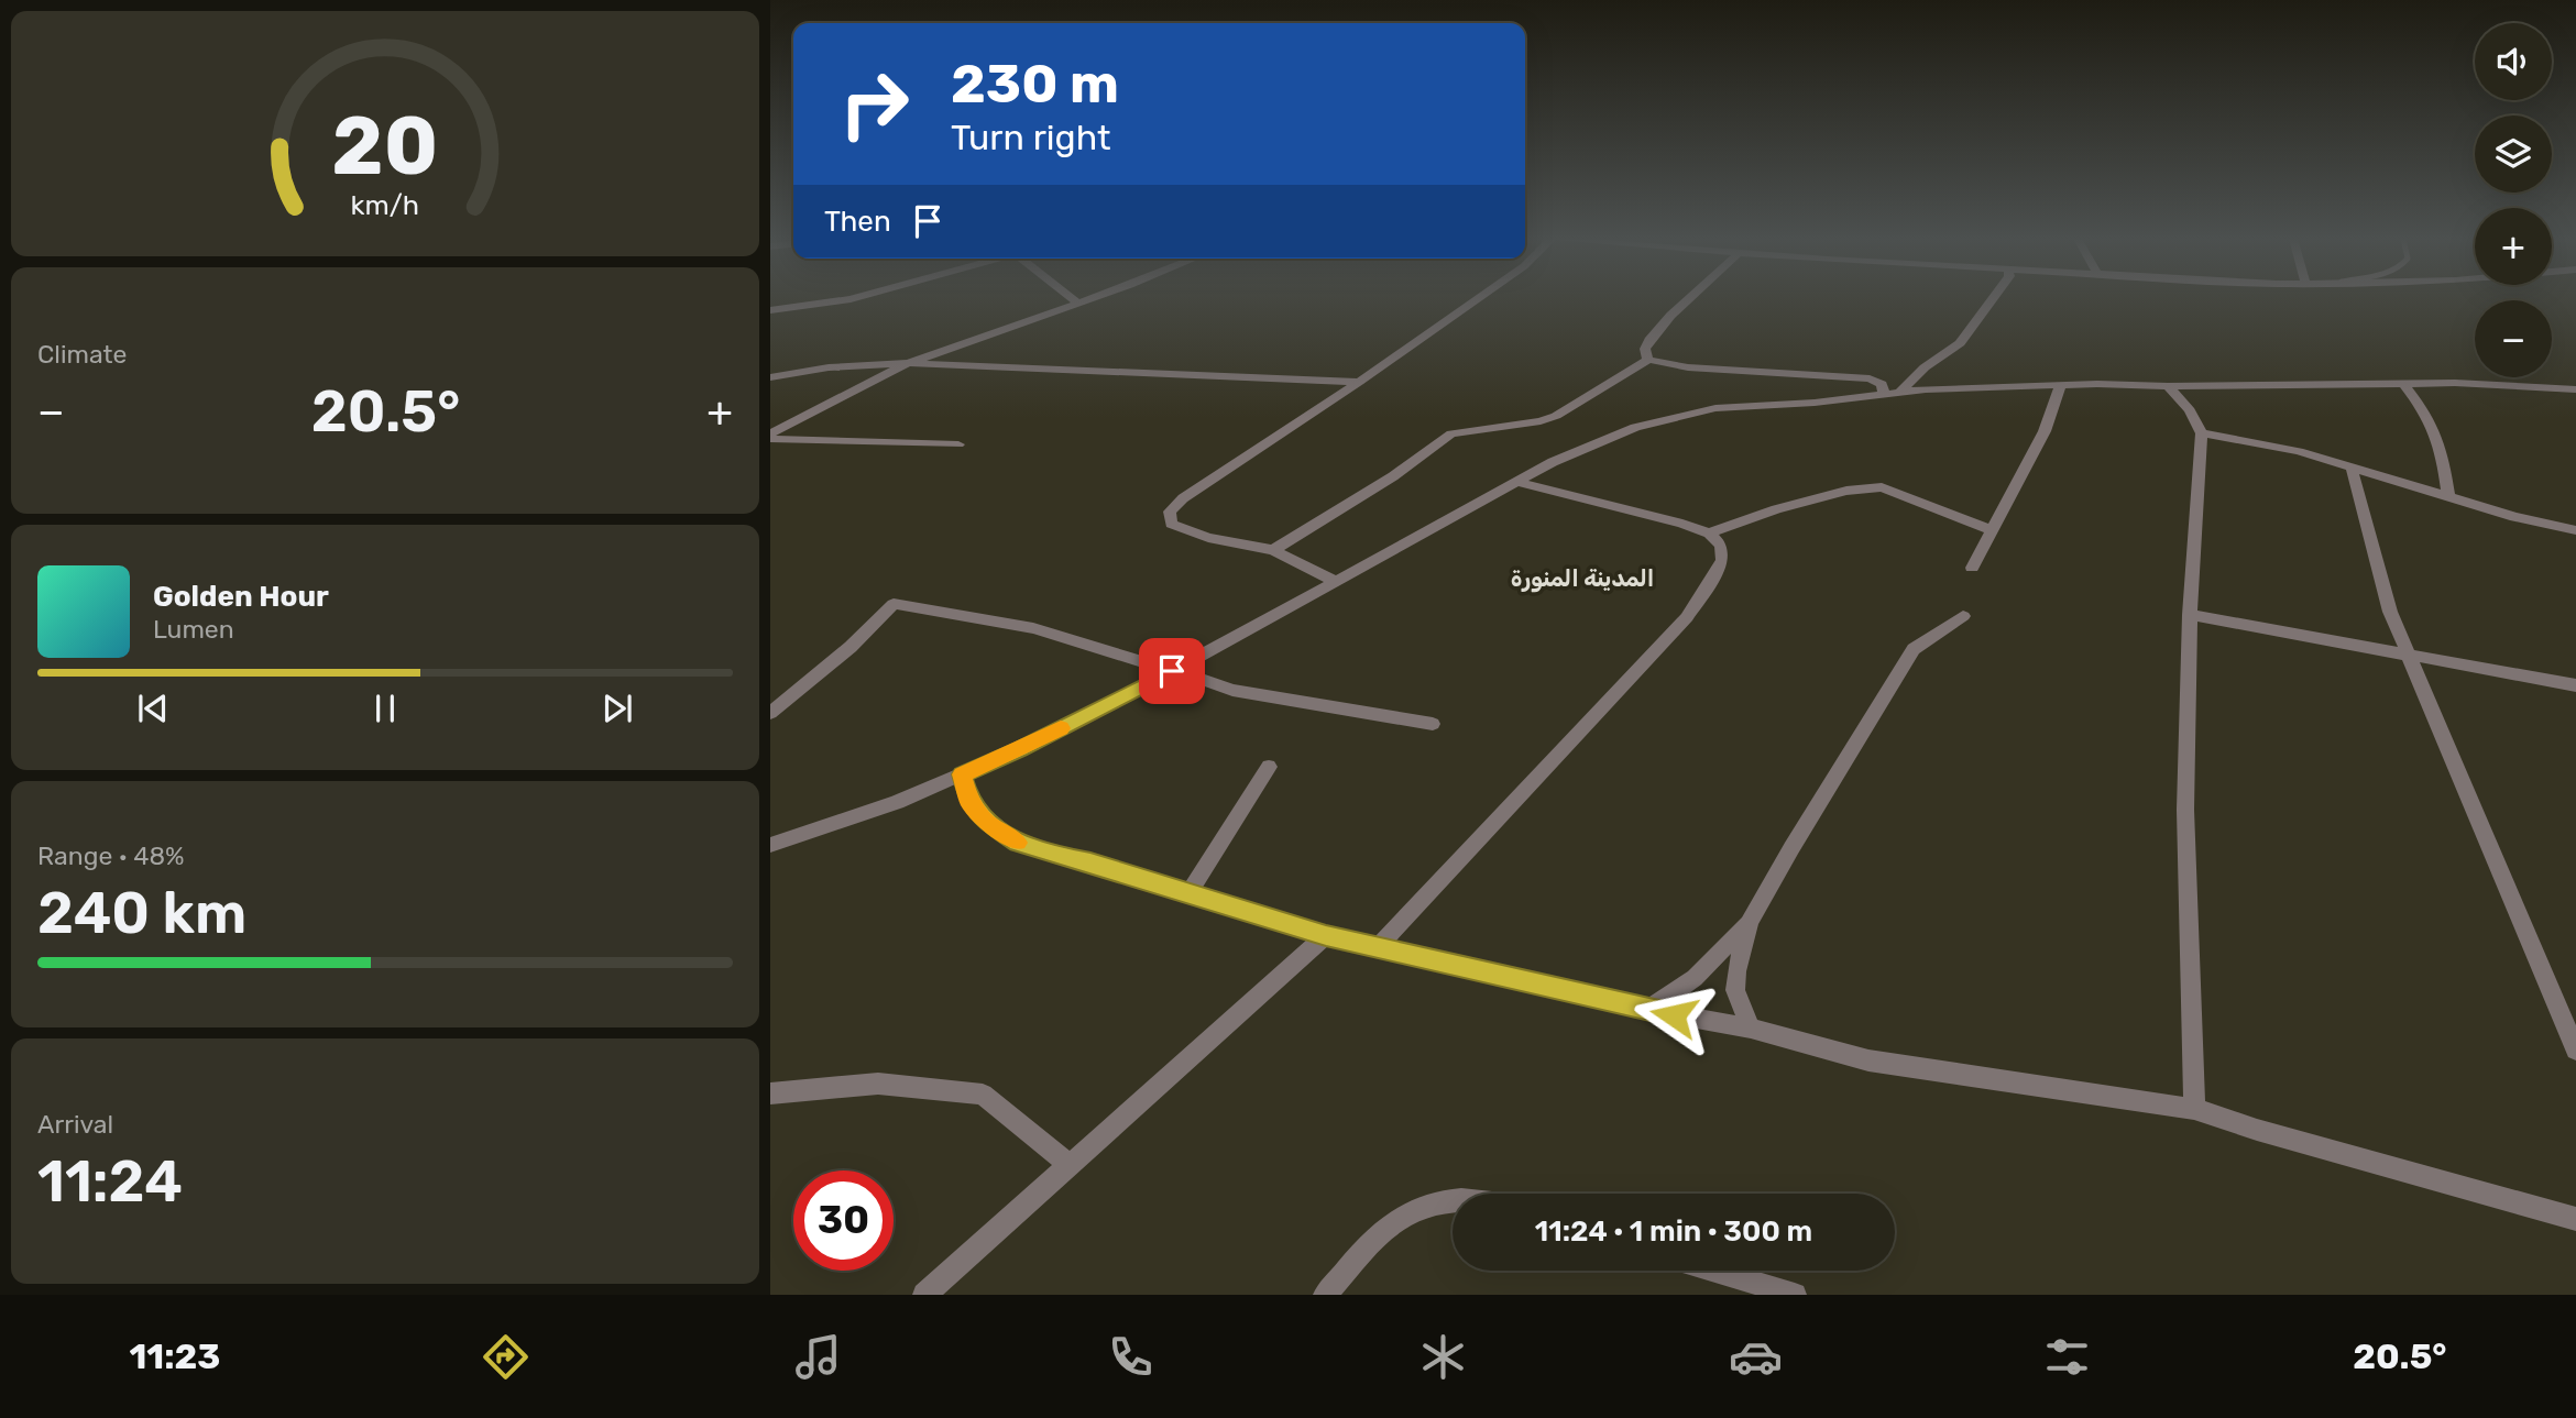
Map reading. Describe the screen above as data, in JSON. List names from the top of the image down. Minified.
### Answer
{"districts":["المدينة المنورة"],"page":{"map_buttons":["+","−"],"turn":["230 m","Turn right"],"then":"Then","tile":["Climate",["Range · 48%","240 km"],["Arrival","11:24"]],"heat":["−","20.5°","+"],"song":["Golden Hour","Lumen"],"limit":"30","trip":"11:24 · 1 min · 300 m","tabs":["11:23","20.5°"],"gauge":["20","km/h"]}}
